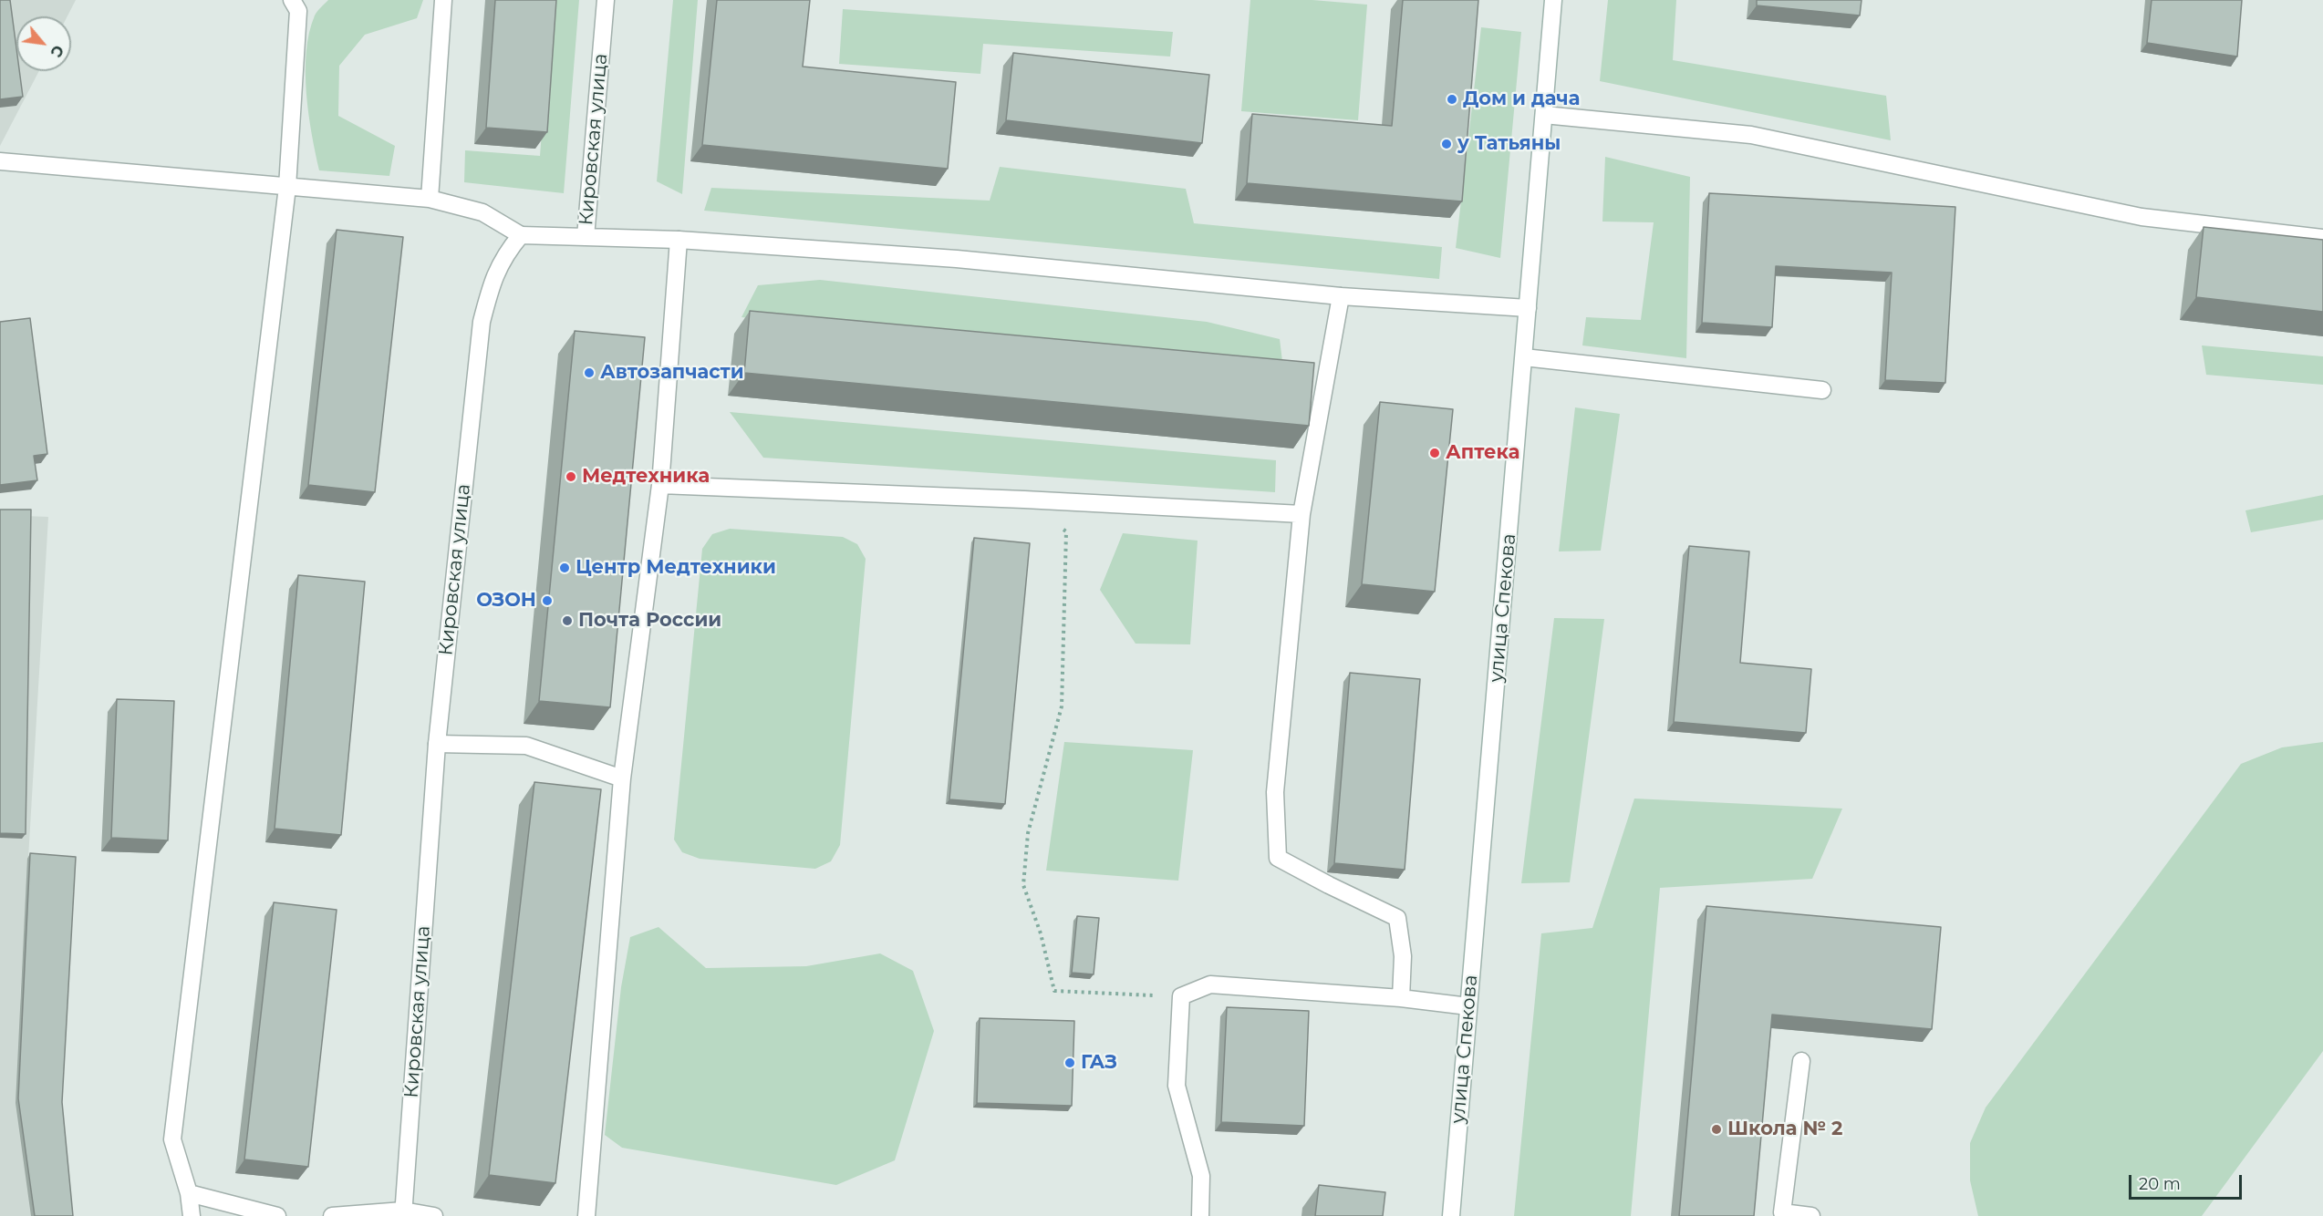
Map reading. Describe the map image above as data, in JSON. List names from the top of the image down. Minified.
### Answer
{"streets":{"street":["Кировская улица","улица Спекова"]},"places":["Дом и дача","у Татьяны","Автозапчасти","Аптека","Медтехника","Центр Медтехники","ОЗОН","Почта России","ГАЗ","Школа № 2"],"scale_bar":"20 m","north":"bottom right"}
